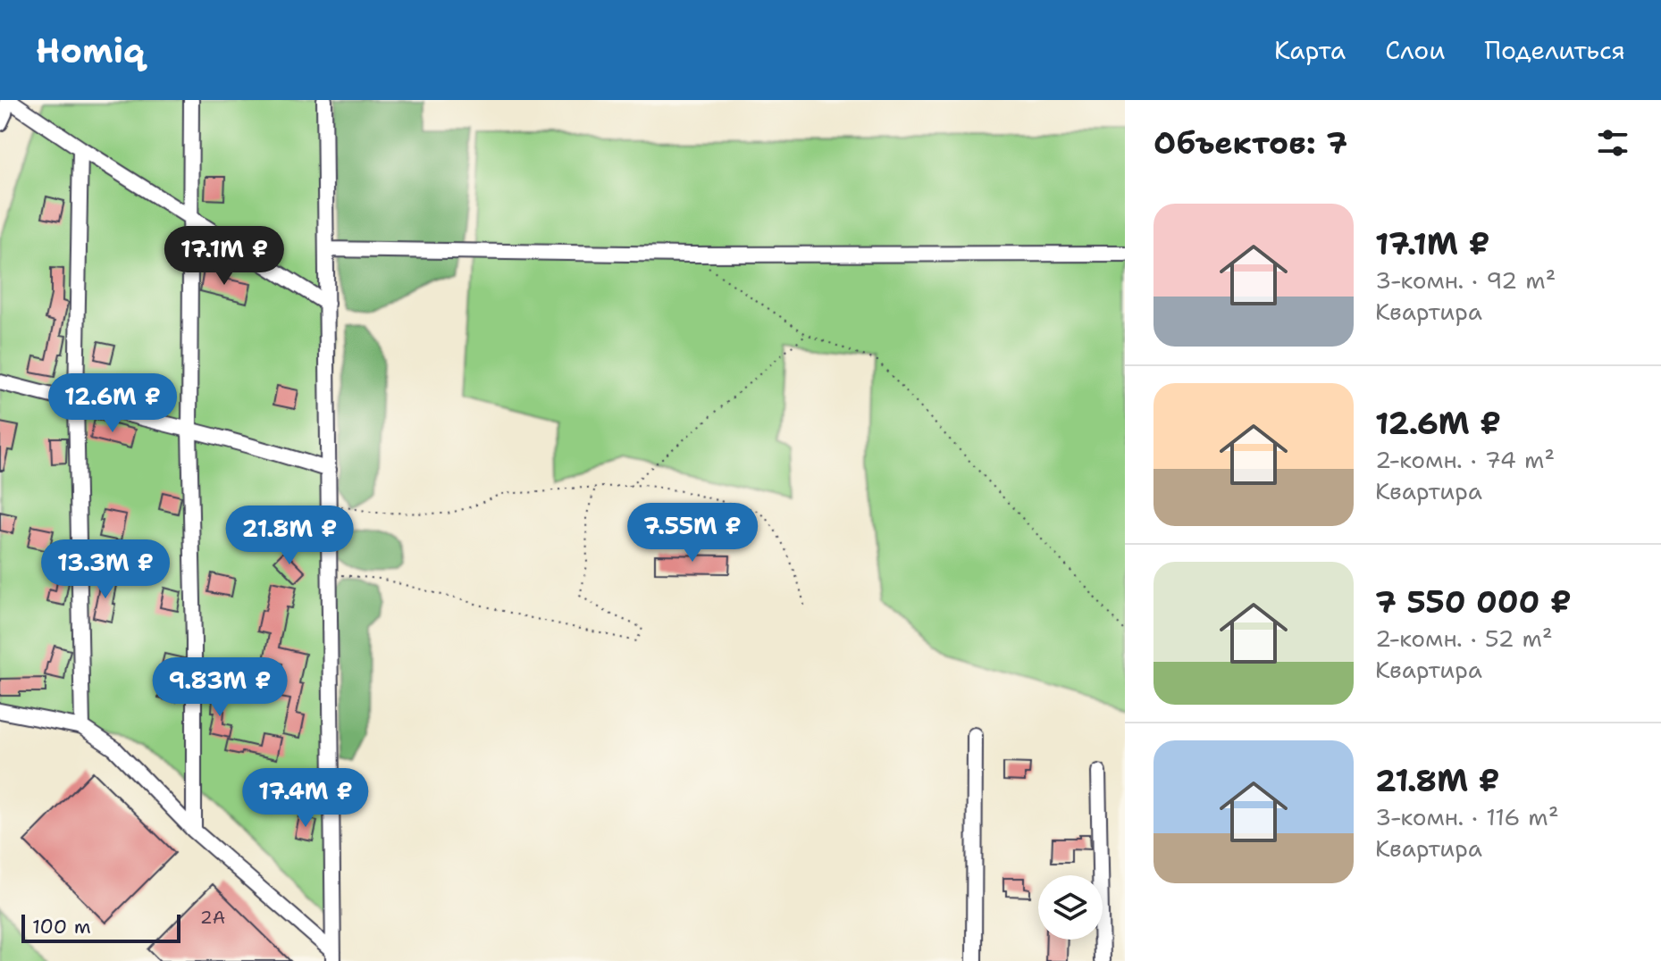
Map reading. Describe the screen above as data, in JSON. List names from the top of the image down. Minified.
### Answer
{"house_numbers":["2А"],"scale_bar":"100 m","page":{"header":"Homiq","nav":["Карта","Слои","Поделиться"],"heading":"Объектов: 7","list":[{"name":"17.1M ₽","note":"3-комн. · 92 m² · Квартира"},{"name":"12.6M ₽","note":"2-комн. · 74 m² · Квартира"},{"name":"7 550 000 ₽","note":"2-комн. · 52 m² · Квартира"},{"name":"21.8M ₽","note":"3-комн. · 116 m² · Квартира"}],"price":["17.1M ₽","12.6M ₽","7.55M ₽","21.8M ₽","13.3M ₽","9.83M ₽","17.4M ₽"],"scale":"100 m"}}
